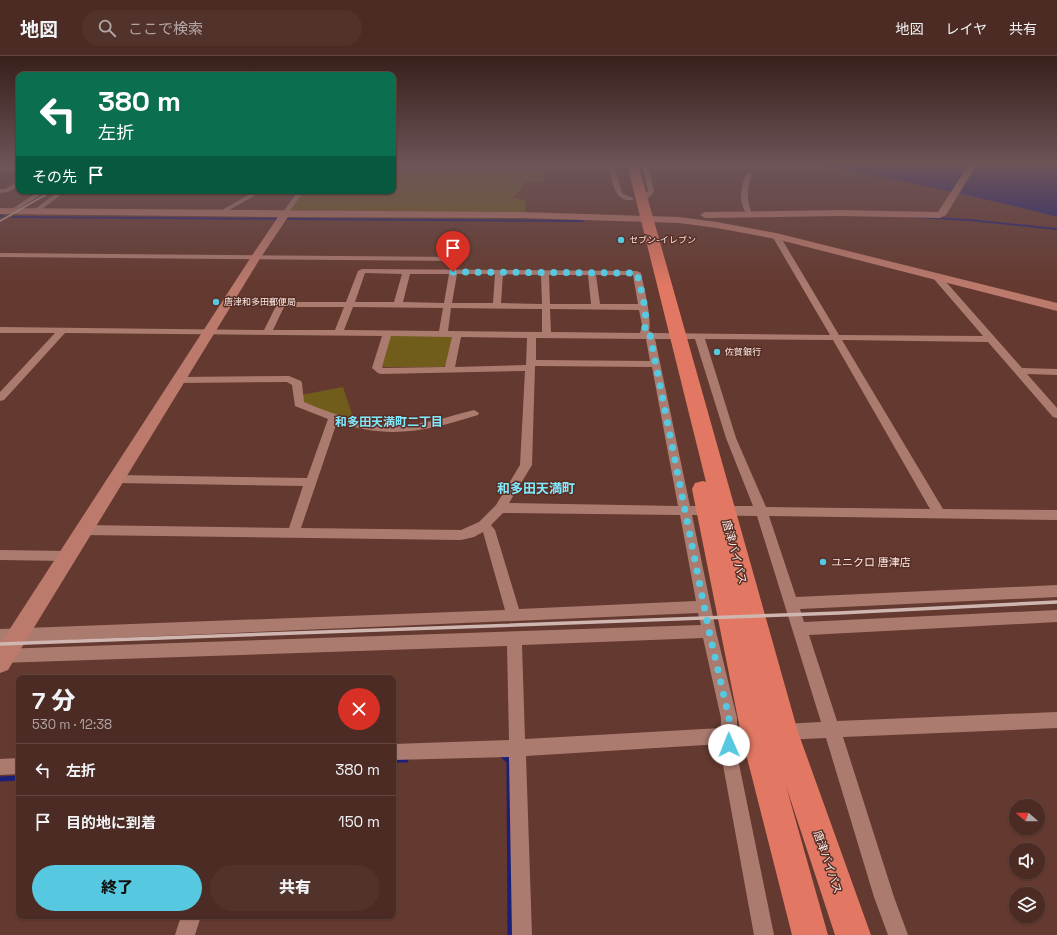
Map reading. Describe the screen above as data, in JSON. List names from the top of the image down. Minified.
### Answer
{"streets":{"highway":["唐津バイパス"]},"districts":["和多田天満町二丁目","和多田天満町"],"places":["セブン-イレブン","唐津和多田郵便局","佐賀銀行","ユニクロ 唐津店"],"north":"left","page":{"header":"地図","search":"ここで検索","nav":["地図","レイヤ","共有"],"turn":["380 m","左折"],"then":"その先","heading":["7 分","530 m · 12:38"],"list":[{"name":"左折","value":"380 m"},{"name":"目的地に到着","value":"150 m"}],"buttons":["終了","共有"]}}
